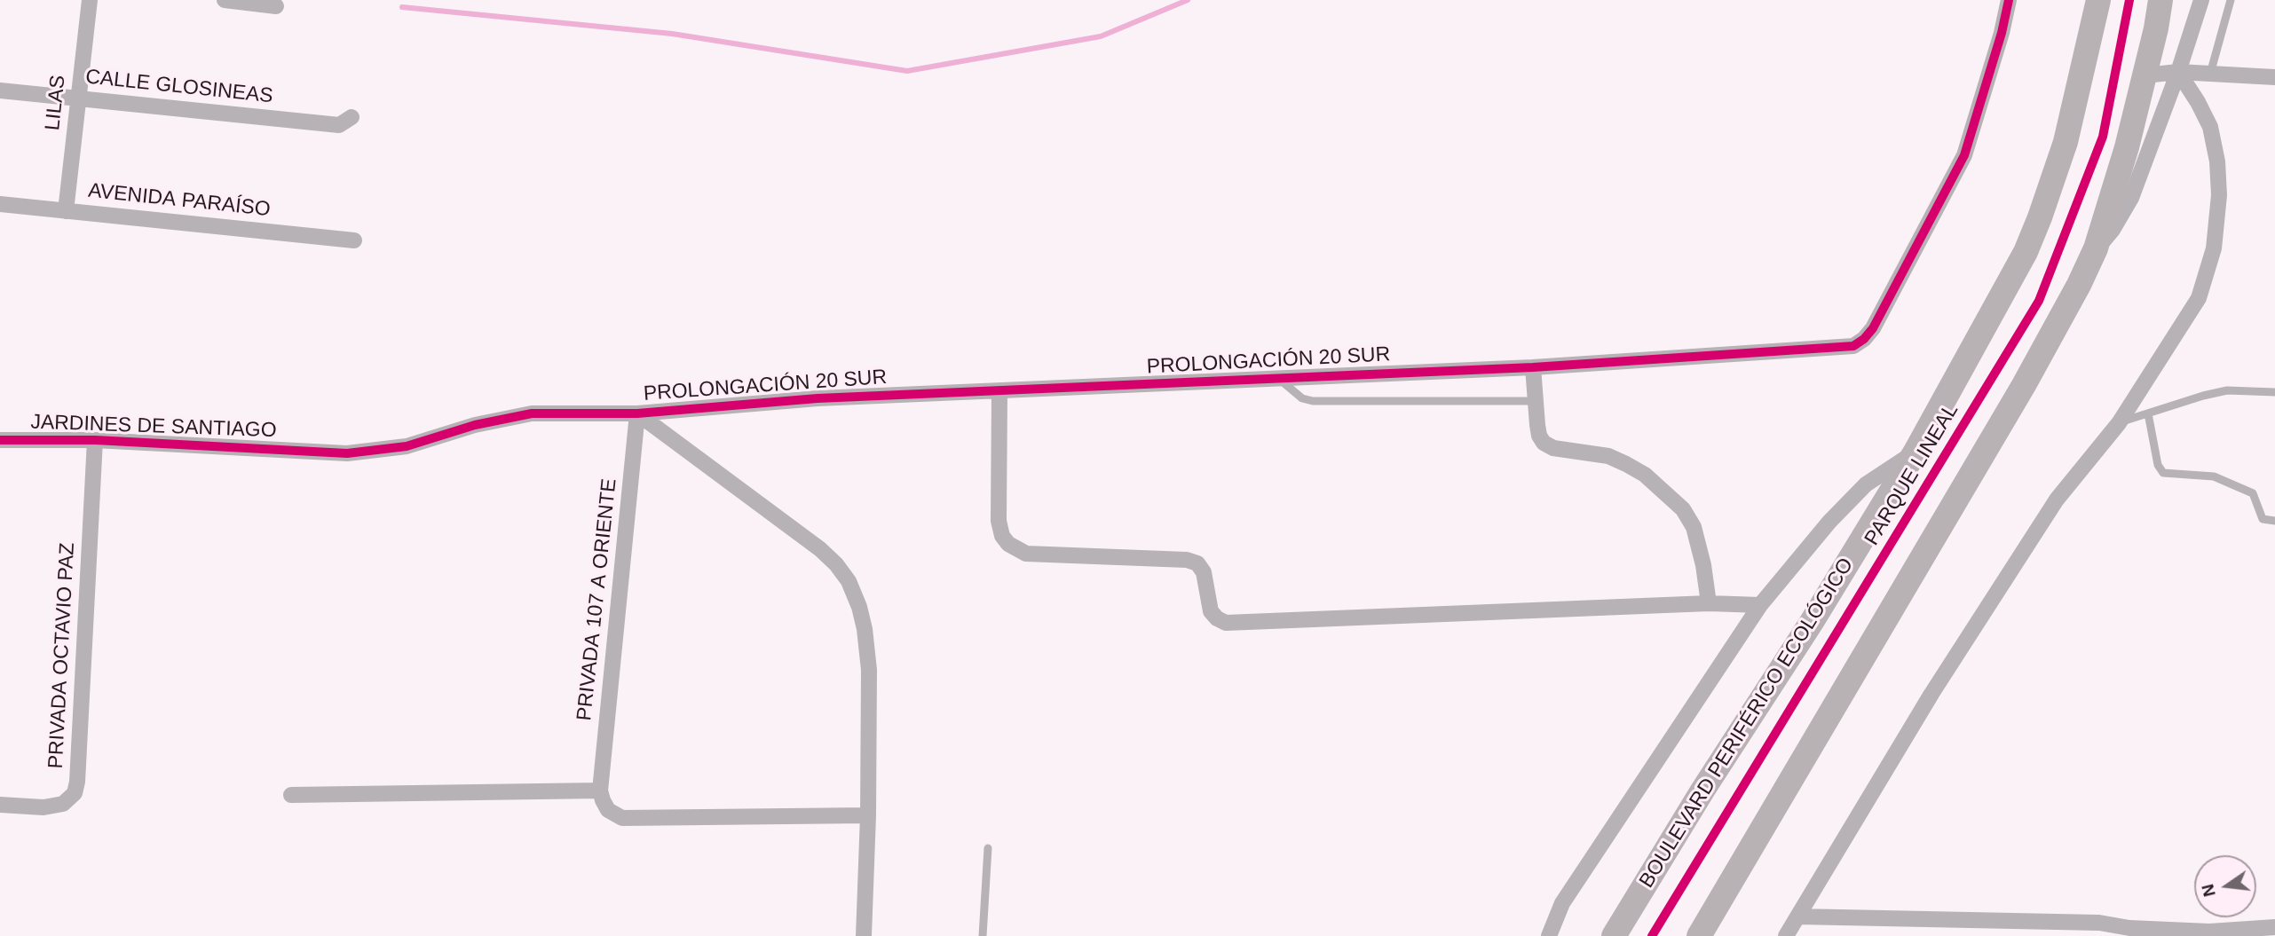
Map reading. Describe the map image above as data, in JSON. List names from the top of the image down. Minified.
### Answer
{"streets":{"highway":["BOULEVARD PERIFÉRICO ECOLÓGICO"],"street":["CALLE GLOSINEAS","LILAS","AVENIDA PARAÍSO","PROLONGACIÓN 20 SUR","JARDINES DE SANTIAGO","PRIVADA 107 A ORIENTE","PRIVADA OCTAVIO PAZ"],"cycle path":["PARQUE LINEAL"]},"crossings":[["CALLE GLOSINEAS","LILAS"],["LILAS","AVENIDA PARAÍSO"],["PROLONGACIÓN 20 SUR","JARDINES DE SANTIAGO"],["PROLONGACIÓN 20 SUR","PRIVADA 107 A ORIENTE"],["JARDINES DE SANTIAGO","PRIVADA OCTAVIO PAZ"]],"north":"left"}
